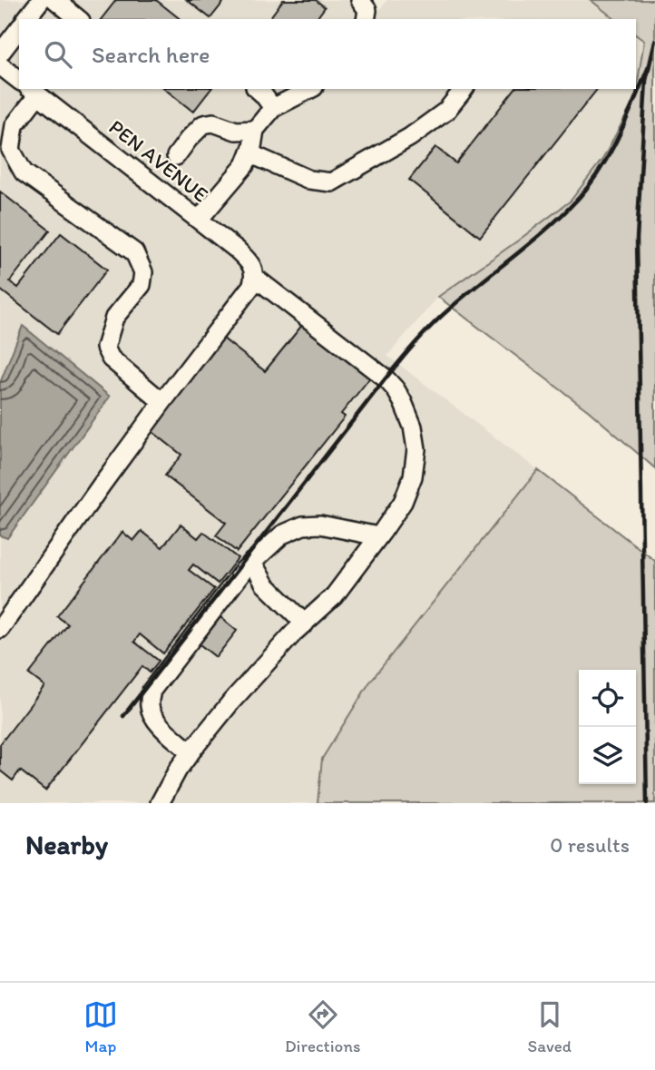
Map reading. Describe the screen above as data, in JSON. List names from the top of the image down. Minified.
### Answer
{"streets":{"street":["PEN AVENUE"]},"page":{"search":"Search here","heading":["Nearby","0 results"],"nav":["Map","Directions","Saved"]}}
